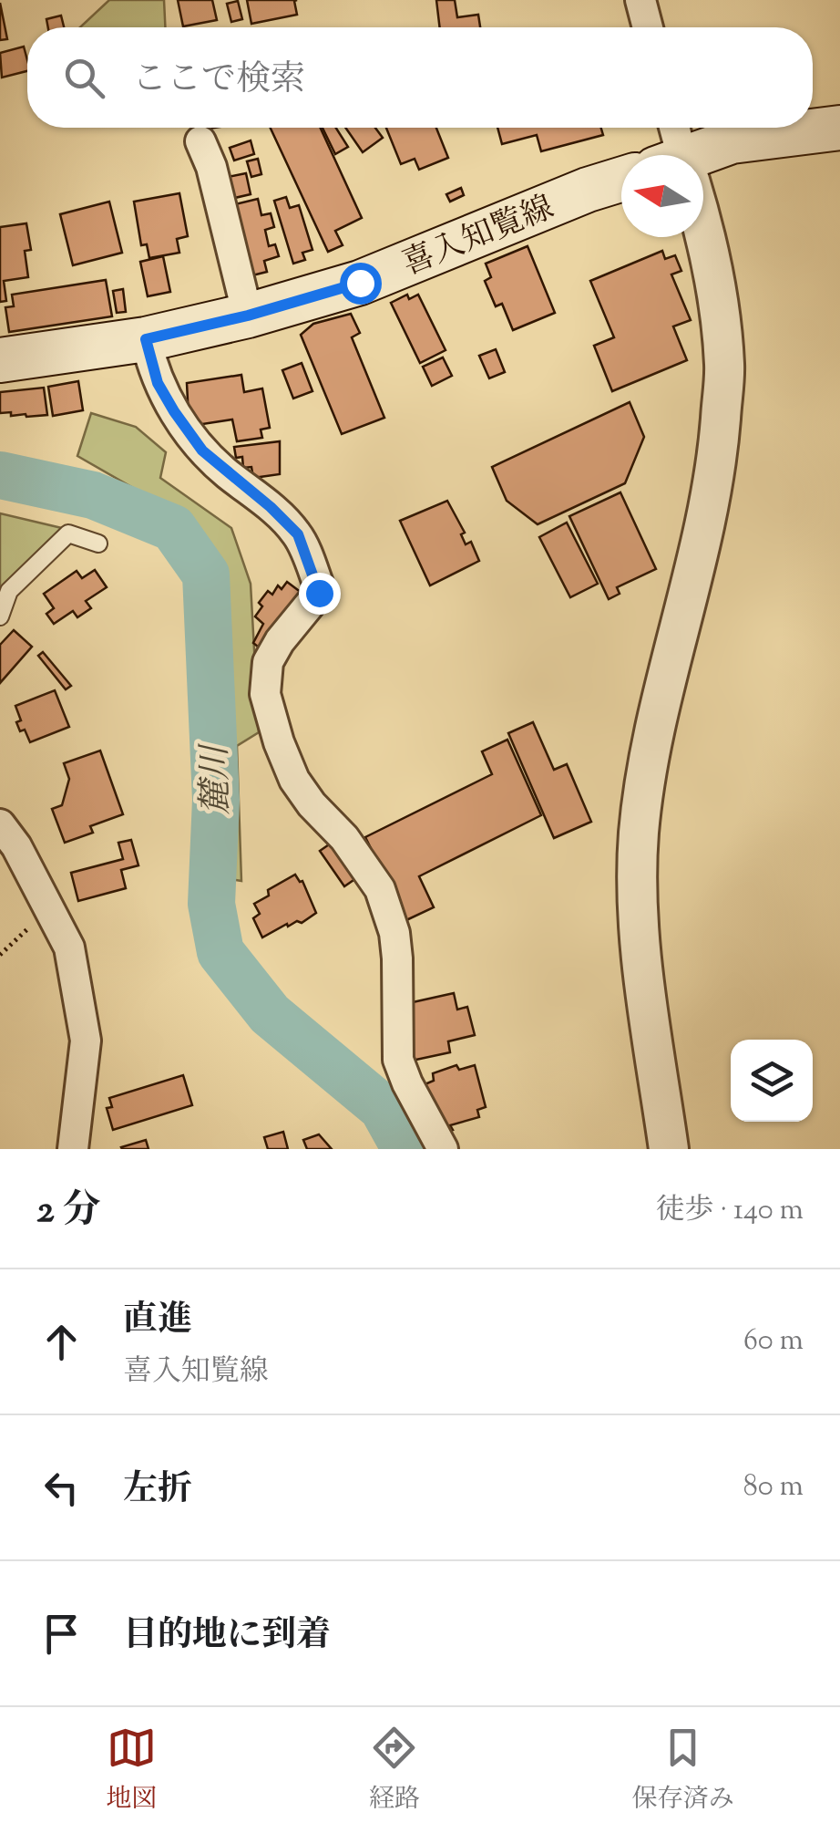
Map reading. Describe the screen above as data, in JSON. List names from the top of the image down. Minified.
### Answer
{"streets":{"main road":["喜入知覧線"]},"water":["麓川"],"north":"left","page":{"search":"ここで検索","heading":["2 分","徒歩 · 140 m"],"list":[["直進","喜入知覧線","60 m"],["左折","80 m"],"目的地に到着"],"nav":["地図","経路","保存済み"]}}
